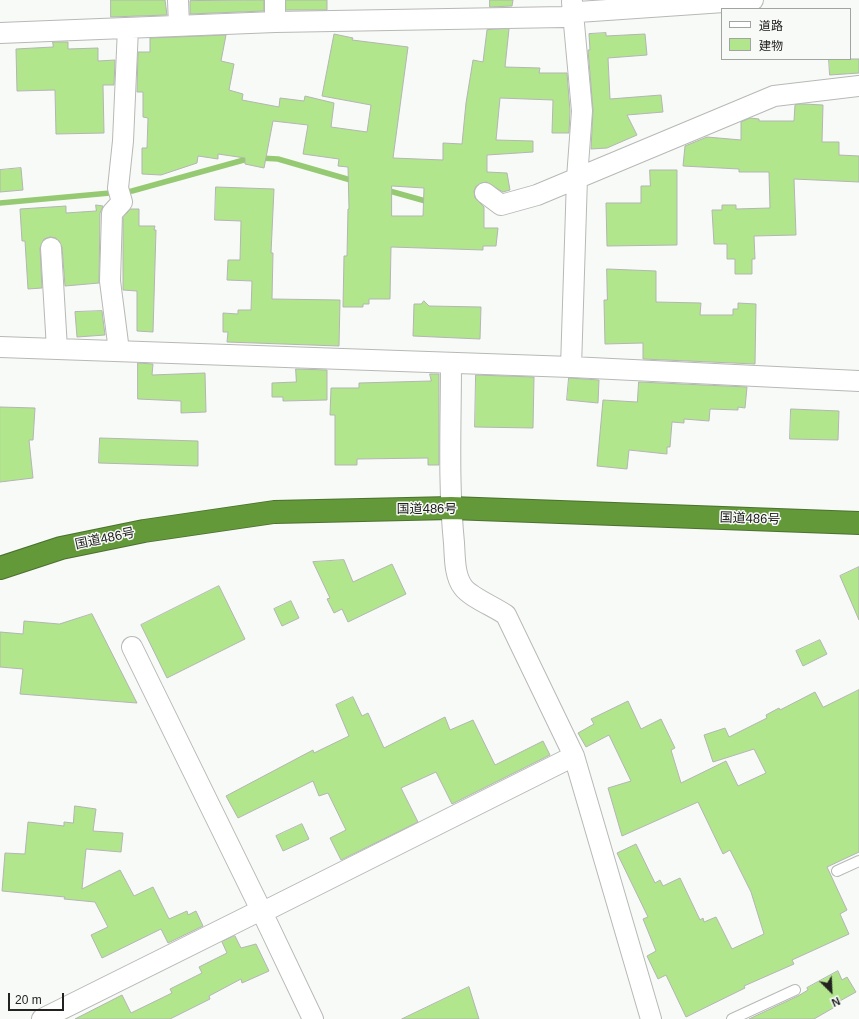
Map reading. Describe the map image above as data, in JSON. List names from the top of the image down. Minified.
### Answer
{"streets":{"highway":["国道486号"]},"legend":["道路","建物"],"scale_bar":"20 m","north":"bottom right"}
